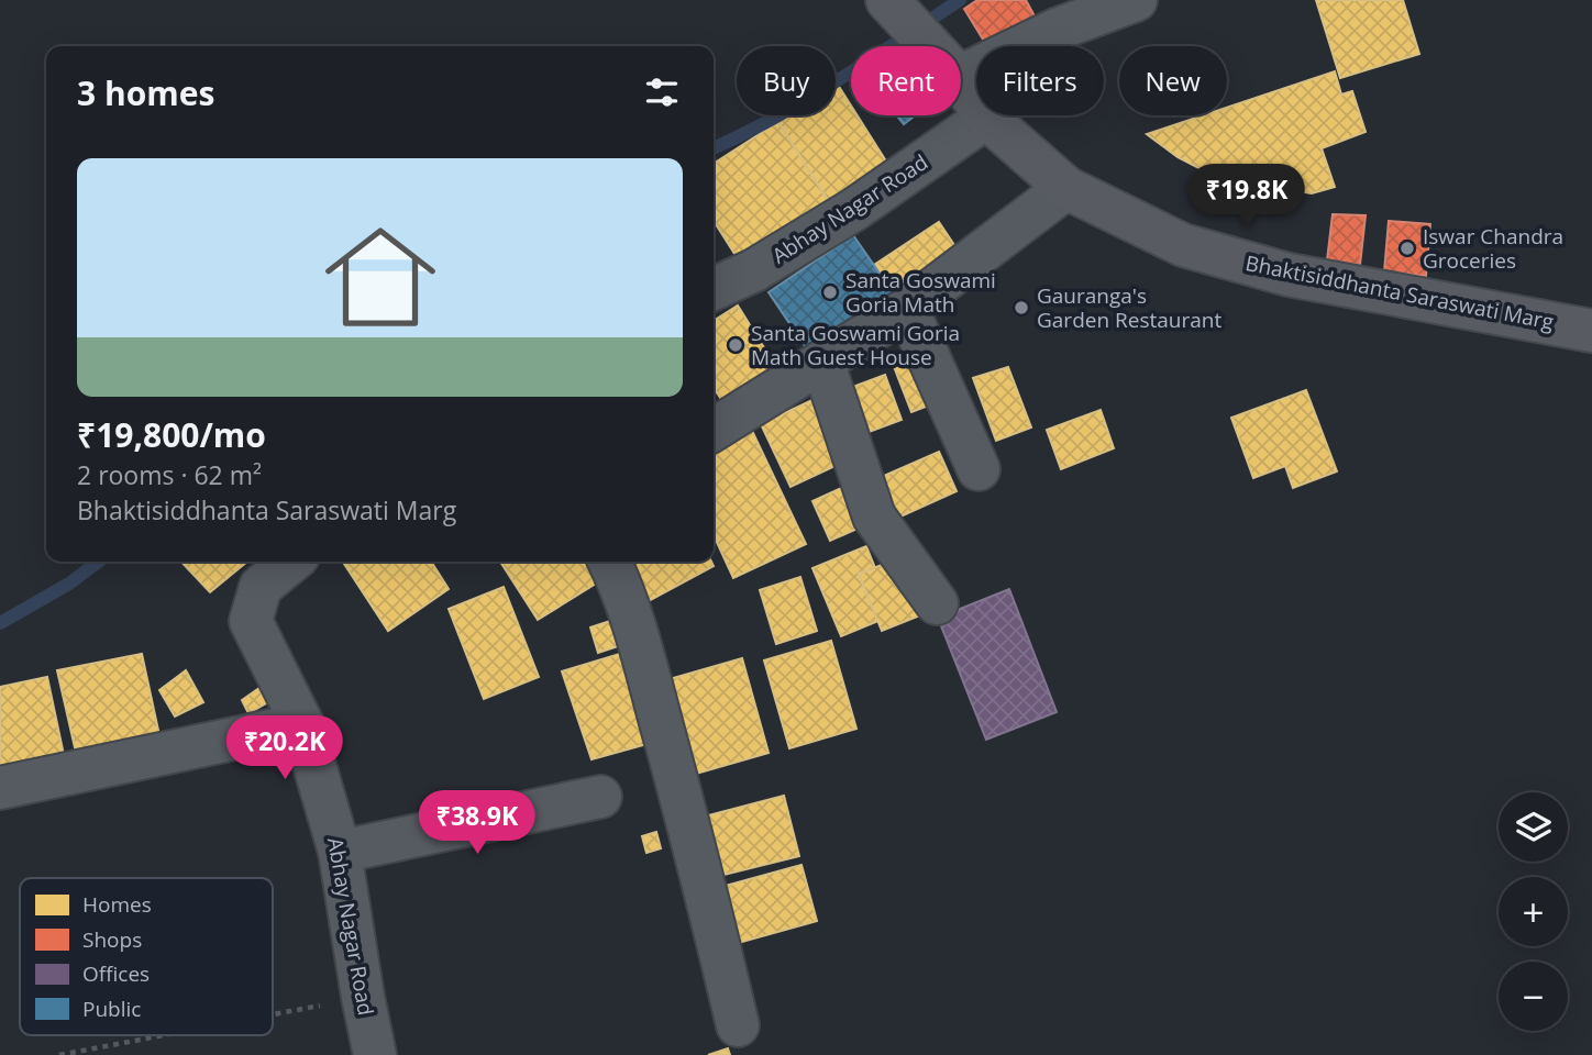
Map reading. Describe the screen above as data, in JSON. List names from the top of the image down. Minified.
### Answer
{"streets":{"main road":["Bhaktisiddhanta Saraswati Marg"],"street":["Abhay Nagar Road"]},"crossings":[["Abhay Nagar Road","Bhaktisiddhanta Saraswati Marg"]],"places":["Iswar Chandra Groceries","Santa Goswami Goria Math","Gauranga's Garden Restaurant","Santa Goswami Goria Math Guest House"],"legend":["Homes","Shops","Offices","Public"],"page":{"chip":["Buy","Rent","Filters","New"],"heading":"3 homes","list":[{"name":"₹19,800/mo","note":"2 rooms · 62 m² · Bhaktisiddhanta Saraswati Marg"}],"price":["₹19.8K","₹20.2K","₹38.9K"],"map_buttons":["+","−"]}}
